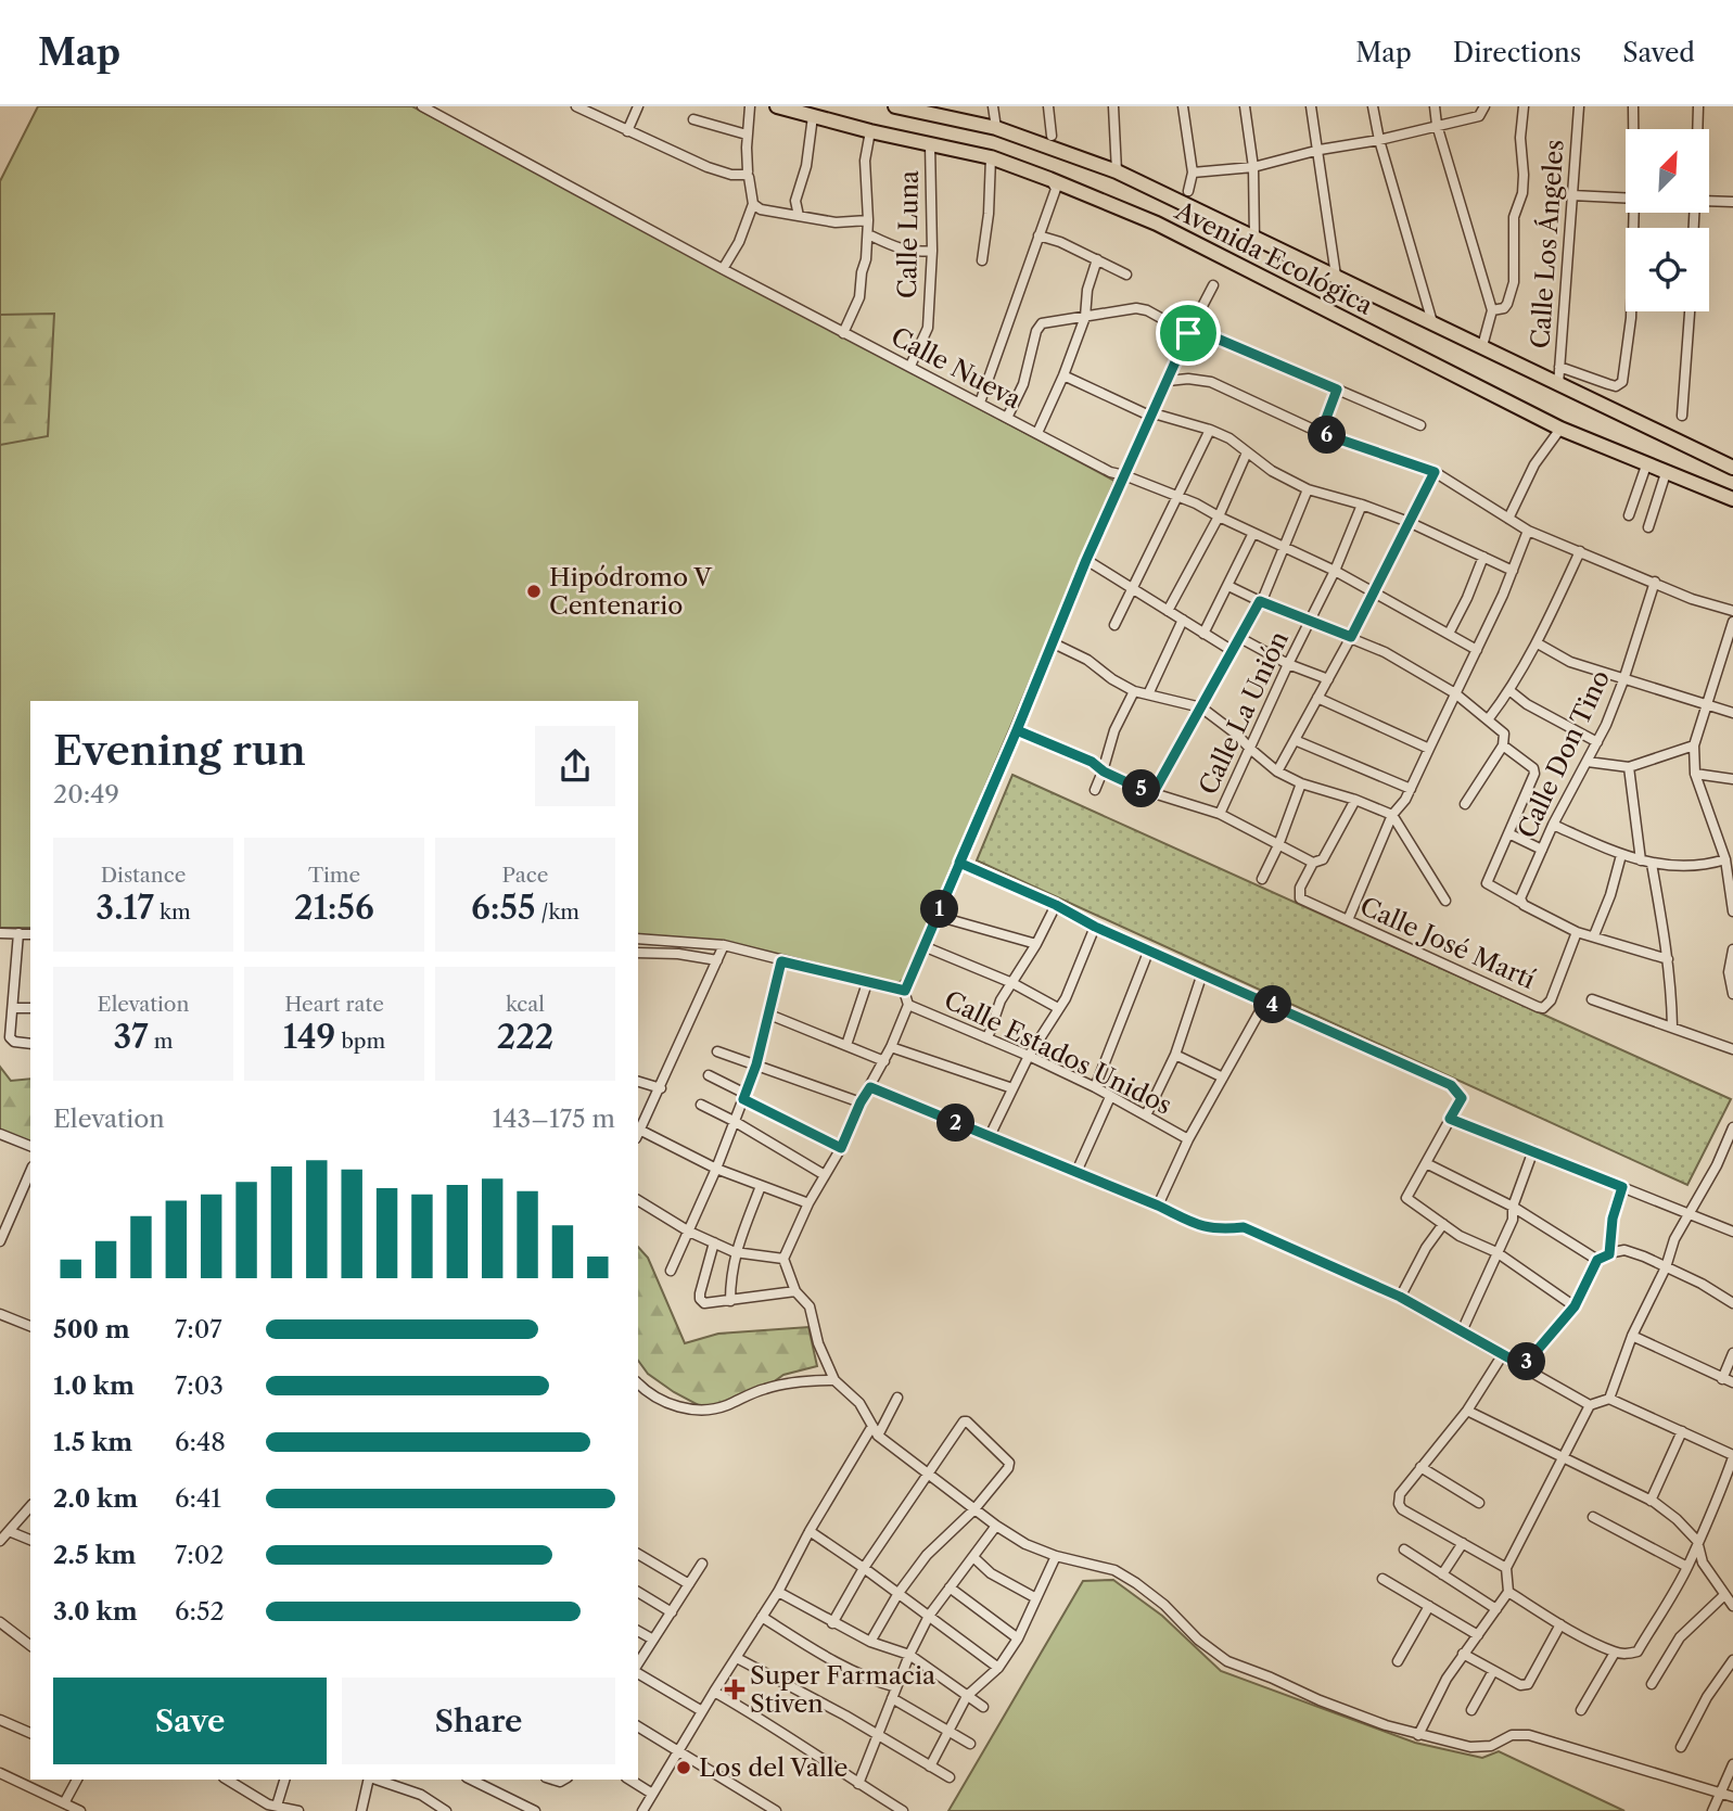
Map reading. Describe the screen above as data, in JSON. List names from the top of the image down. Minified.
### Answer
{"streets":{"main road":["Avenida Ecológica"],"street":["Calle Luna","Calle Los Ángeles","Calle Nueva","Calle La Unión","Calle Don Tino","Calle José Martí","Calle Estados Unidos"]},"crossings":[["Calle Luna","Avenida Ecológica"],["Calle Luna","Calle Nueva"],["Calle Los Ángeles","Avenida Ecológica"],["Calle Nueva","Calle La Unión"]],"places":{"other":["Hipódromo V Centenario","Los del Valle"],"health":["Super Farmacia Stiven"]},"north":"top right","page":{"header":"Map","nav":["Map","Directions","Saved"],"pins":["6","5","1","4","2","3"],"heading":["Evening run","20:49"],"stats":[["Distance","3.17 km"],["Time","21:56"],["Pace","6:55 /km"],["Elevation","37 m"],["Heart rate","149 bpm"],["kcal","222"]],"chart":["Elevation","143–175 m"],"list":[{"name":"500 m","note":"7:07"},{"name":"1.0 km","note":"7:03"},{"name":"1.5 km","note":"6:48"},{"name":"2.0 km","note":"6:41"},{"name":"2.5 km","note":"7:02"},{"name":"3.0 km","note":"6:52"}],"buttons":["Save","Share"]}}
